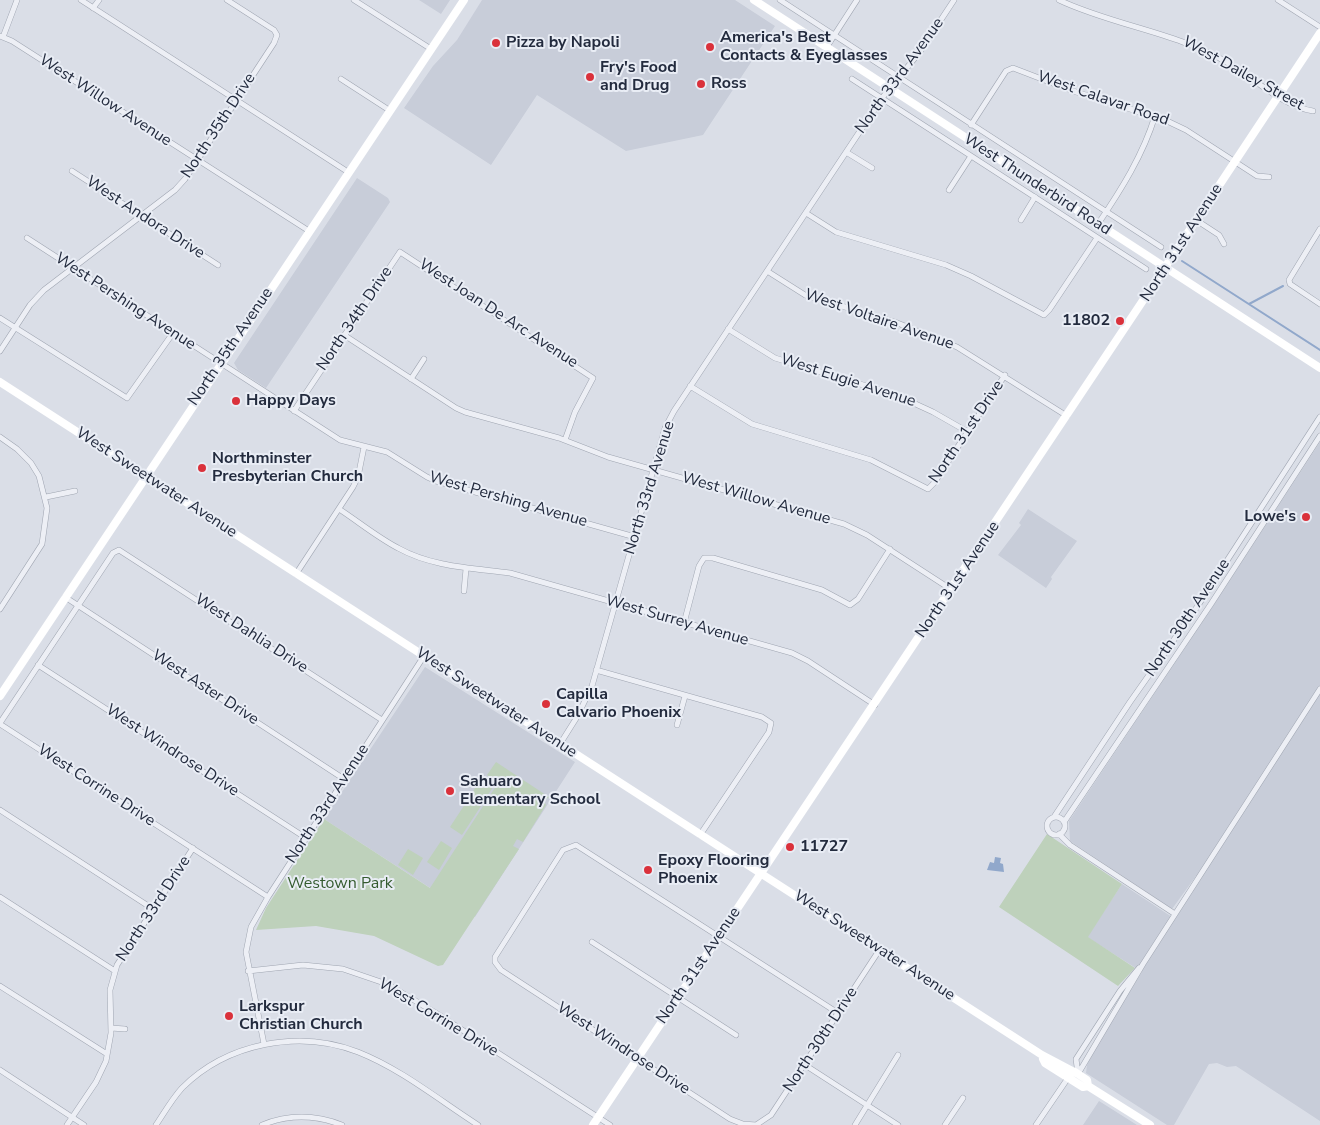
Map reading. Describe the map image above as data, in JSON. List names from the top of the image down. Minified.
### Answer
{"streets":{"street":["West Dailey Street","North 33rd Avenue","West Calavar Road","West Willow Avenue","North 35th Drive","West Thunderbird Road","West Andora Drive","North 31st Avenue","West Pershing Avenue","West Joan De Arc Avenue","North 34th Drive","West Voltaire Avenue","North 35th Avenue","West Eugie Avenue","North 31st Drive","West Sweetwater Avenue","North 30th Avenue","West Surrey Avenue","West Dahlia Drive","West Aster Drive","West Windrose Drive","West Corrine Drive","North 33rd Drive","North 30th Drive"]},"crossings":[["West Dailey Street","North 31st Avenue"],["North 33rd Avenue","West Willow Avenue"],["North 33rd Avenue","West Thunderbird Road"],["North 33rd Avenue","West Pershing Avenue"],["North 33rd Avenue","West Voltaire Avenue"],["North 33rd Avenue","West Eugie Avenue"],["North 33rd Avenue","North 31st Drive"],["North 33rd Avenue","West Sweetwater Avenue"],["North 33rd Avenue","West Surrey Avenue"],["North 33rd Avenue","West Dahlia Drive"],["North 33rd Avenue","West Aster Drive"],["North 33rd Avenue","West Windrose Drive"],["North 33rd Avenue","West Corrine Drive"],["West Calavar Road","West Thunderbird Road"],["West Calavar Road","North 31st Avenue"],["West Willow Avenue","North 35th Drive"],["West Willow Avenue","North 31st Avenue"],["West Willow Avenue","West Joan De Arc Avenue"],["West Willow Avenue","North 34th Drive"],["West Willow Avenue","North 35th Avenue"],["North 35th Drive","West Andora Drive"],["North 35th Drive","West Pershing Avenue"],["West Thunderbird Road","North 31st Avenue"],["North 31st Avenue","West Voltaire Avenue"],["North 31st Avenue","West Sweetwater Avenue"],["North 31st Avenue","West Surrey Avenue"],["North 31st Avenue","West Windrose Drive"],["North 31st Avenue","West Corrine Drive"],["West Pershing Avenue","North 34th Drive"],["West Pershing Avenue","North 35th Avenue"],["West Joan De Arc Avenue","North 34th Drive"],["West Voltaire Avenue","North 31st Drive"],["North 35th Avenue","West Sweetwater Avenue"],["North 35th Avenue","West Aster Drive"],["West Eugie Avenue","North 31st Drive"],["West Sweetwater Avenue","North 30th Drive"],["West Dahlia Drive","West Aster Drive"],["West Windrose Drive","North 30th Drive"],["West Corrine Drive","North 33rd Drive"]],"parks":["Westown Park"],"places":["Pizza by Napoli","America's Best Contacts & Eyeglasses","Fry's Food and Drug","Ross","11802","Happy Days","Northminster Presbyterian Church","Lowe's","Capilla Calvario Phoenix","Sahuaro Elementary School","11727","Epoxy Flooring Phoenix","Larkspur Christian Church"]}
